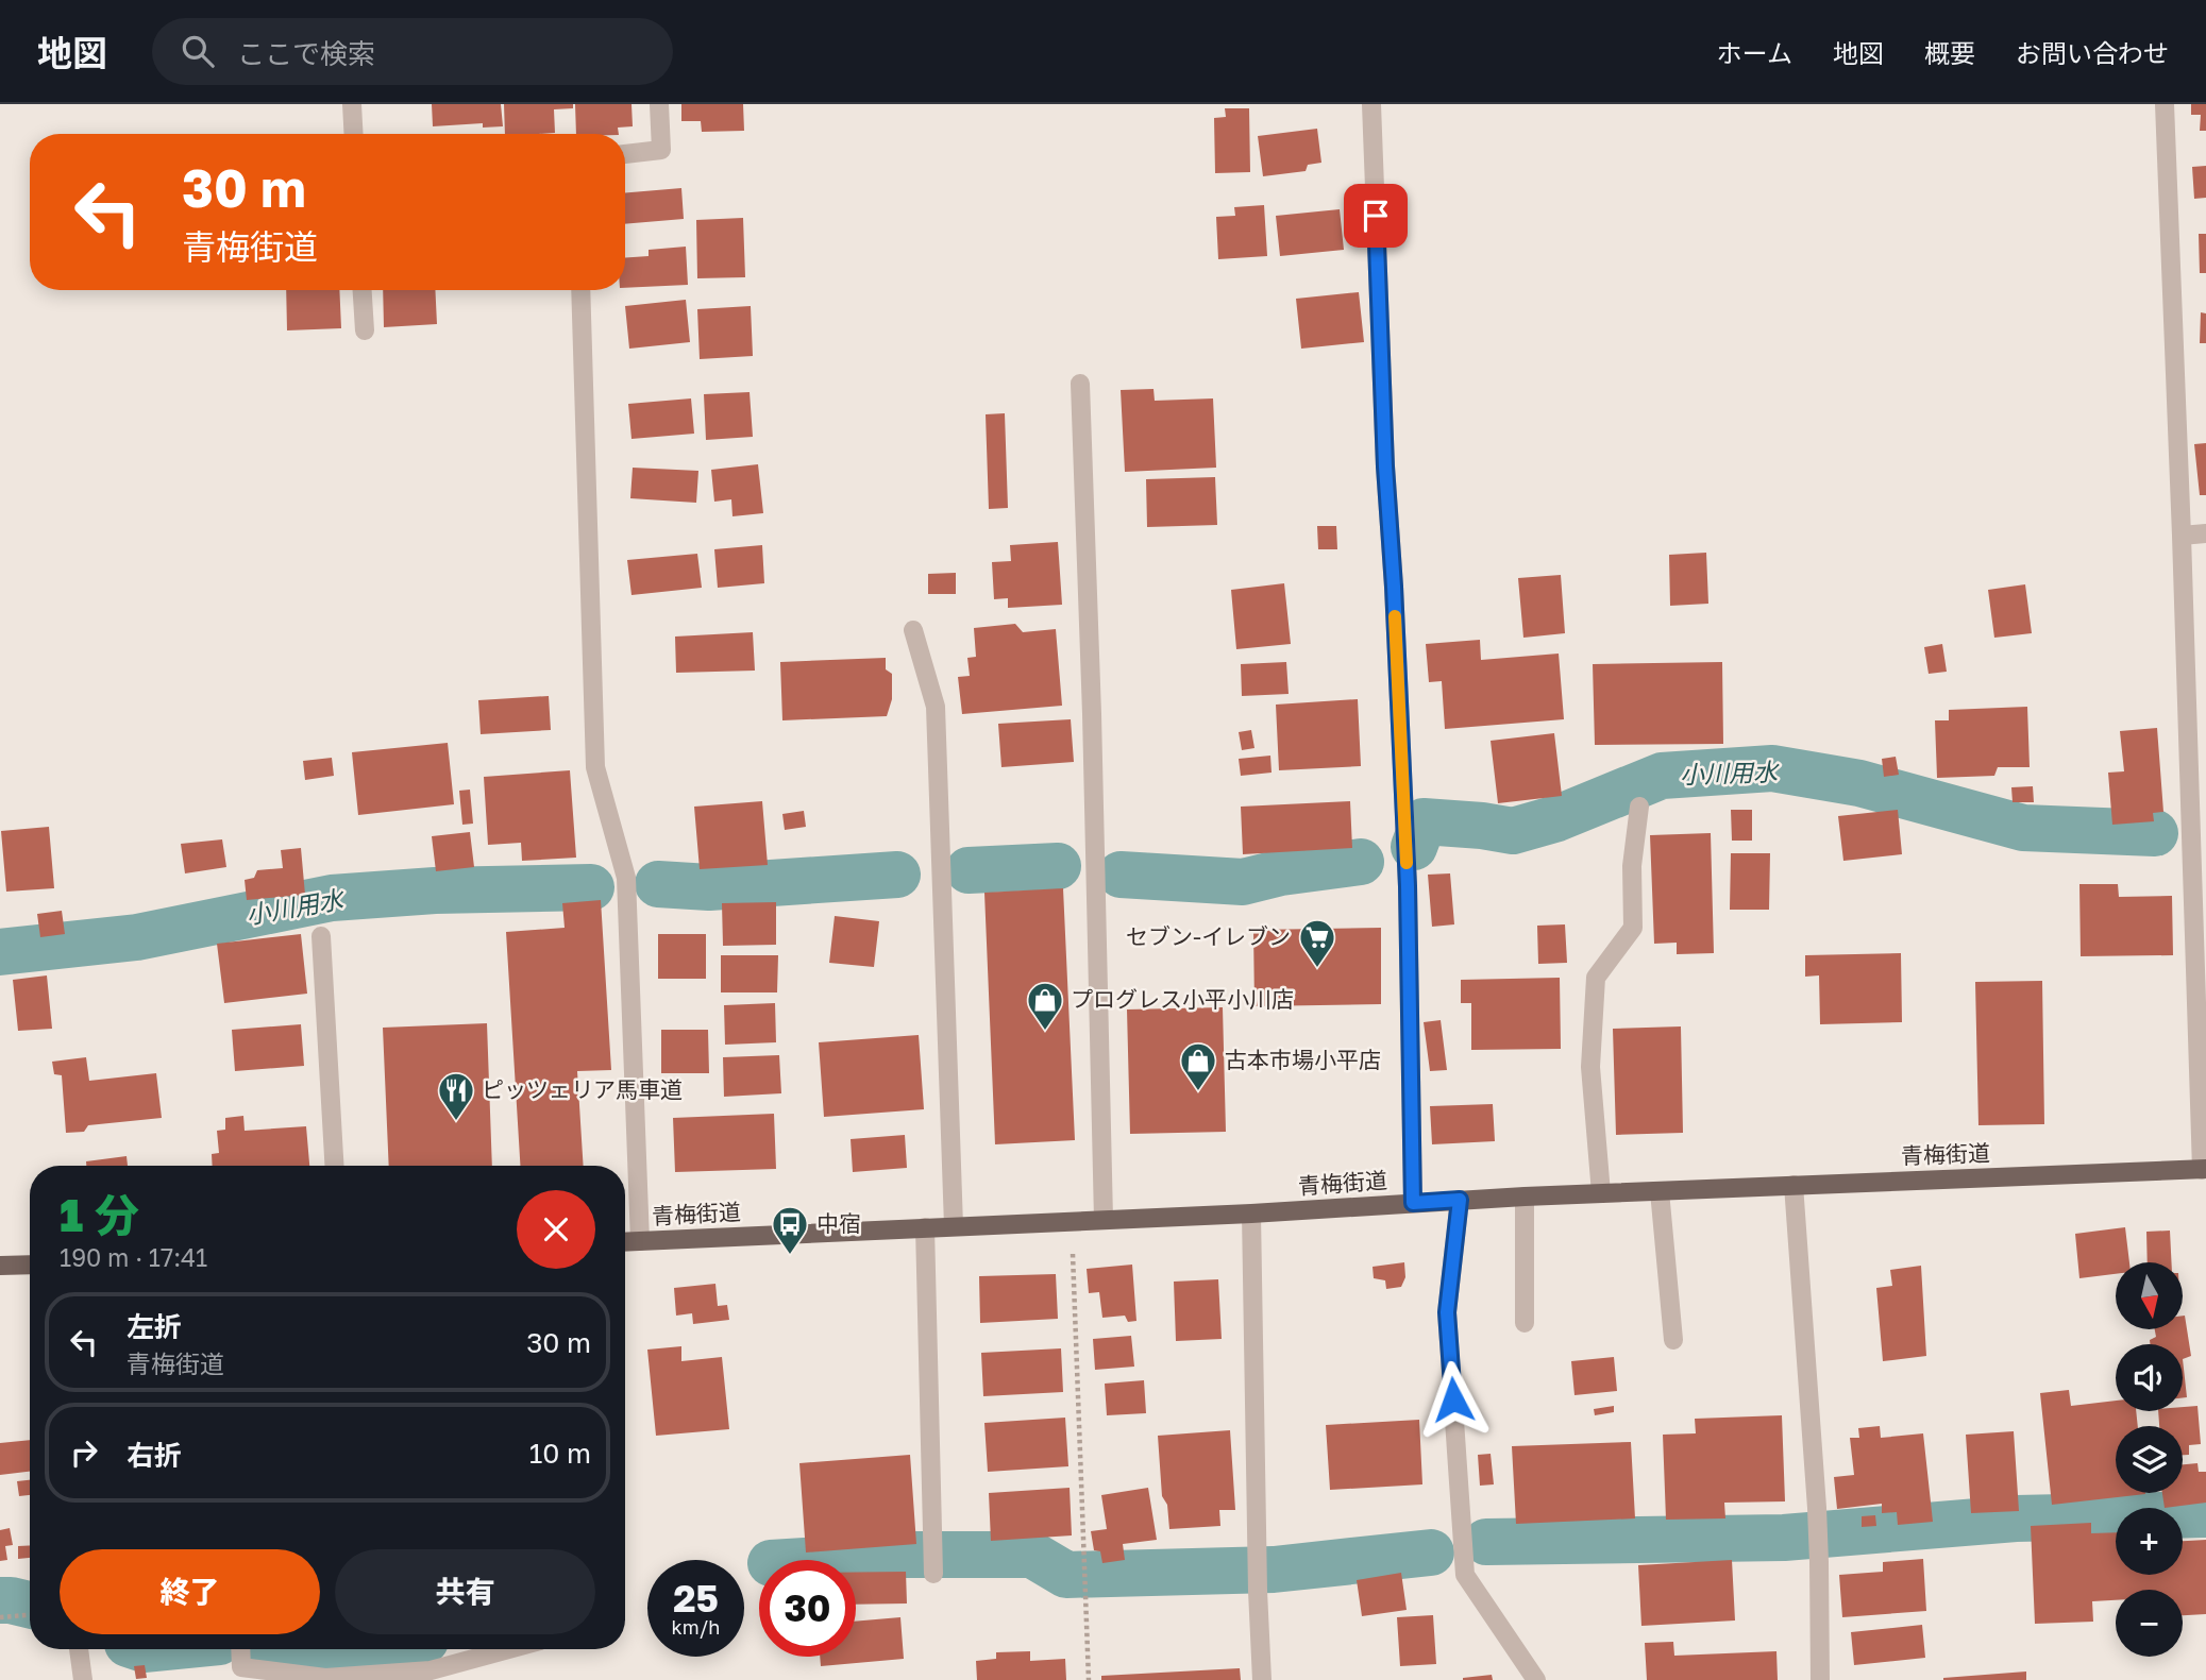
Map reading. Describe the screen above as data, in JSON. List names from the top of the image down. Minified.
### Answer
{"streets":{"main road":["青梅街道"]},"water":["小川用水"],"places":{"supermarket":["セブン-イレブン"],"shop":["プログレス小平小川店","古本市場小平店"],"restaurant":["ピッツェリア馬車道"],"bus stop":["中宿"]},"north":"bottom","page":{"header":"地図","search":"ここで検索","nav":["ホーム","地図","概要","お問い合わせ"],"turn":["30 m","青梅街道"],"heading":["1 分","190 m · 17:41"],"map_buttons":["+","−"],"list":[{"name":"左折","note":"青梅街道","value":"30 m"},{"name":"右折","value":"10 m"}],"buttons":["終了","共有"],"speed":"25 km/h","limit":"30"}}
